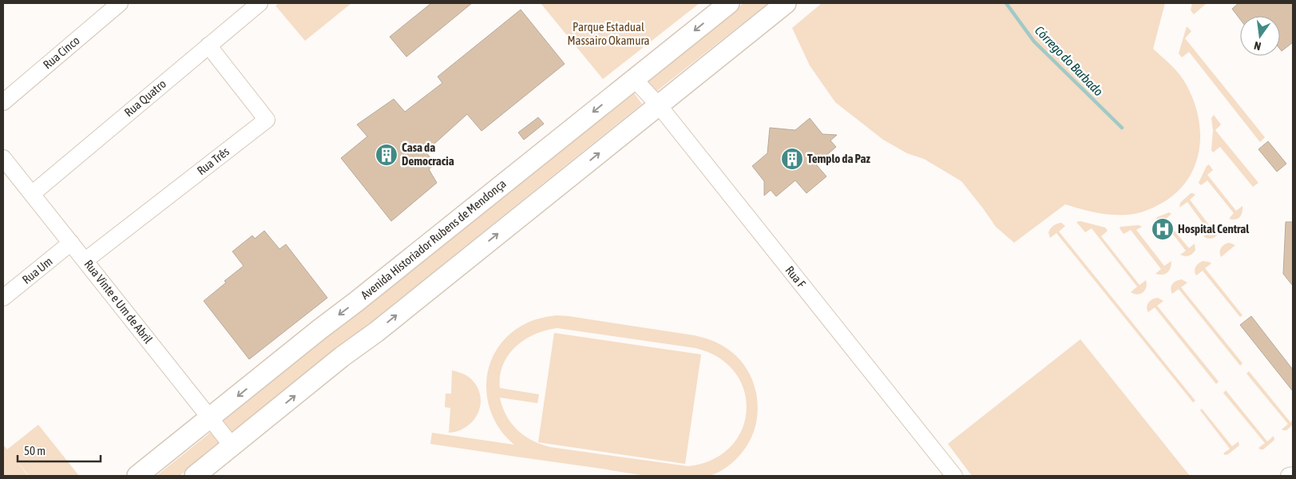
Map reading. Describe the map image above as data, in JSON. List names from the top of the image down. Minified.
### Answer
{"streets":{"main road":["Avenida Historiador Rubens de Mendonça"],"street":["Rua Cinco","Rua Quatro","Rua Três","Rua Um","Rua F","Rua Vinte e Um de Abril"]},"crossings":[["Rua Quatro","Rua Três"],["Rua Quatro","Rua Vinte e Um de Abril"],["Rua Três","Rua Vinte e Um de Abril"],["Avenida Historiador Rubens de Mendonça","Rua F"],["Avenida Historiador Rubens de Mendonça","Rua Vinte e Um de Abril"],["Rua Um","Rua Vinte e Um de Abril"]],"water":["Córrego do Barbado"],"parks":["Parque Estadual Massairo Okamura"],"places":{"building":["Casa da Democracia","Templo da Paz"],"hospital":["Hospital Central"]},"scale_bar":"50 m","north":"bottom"}
